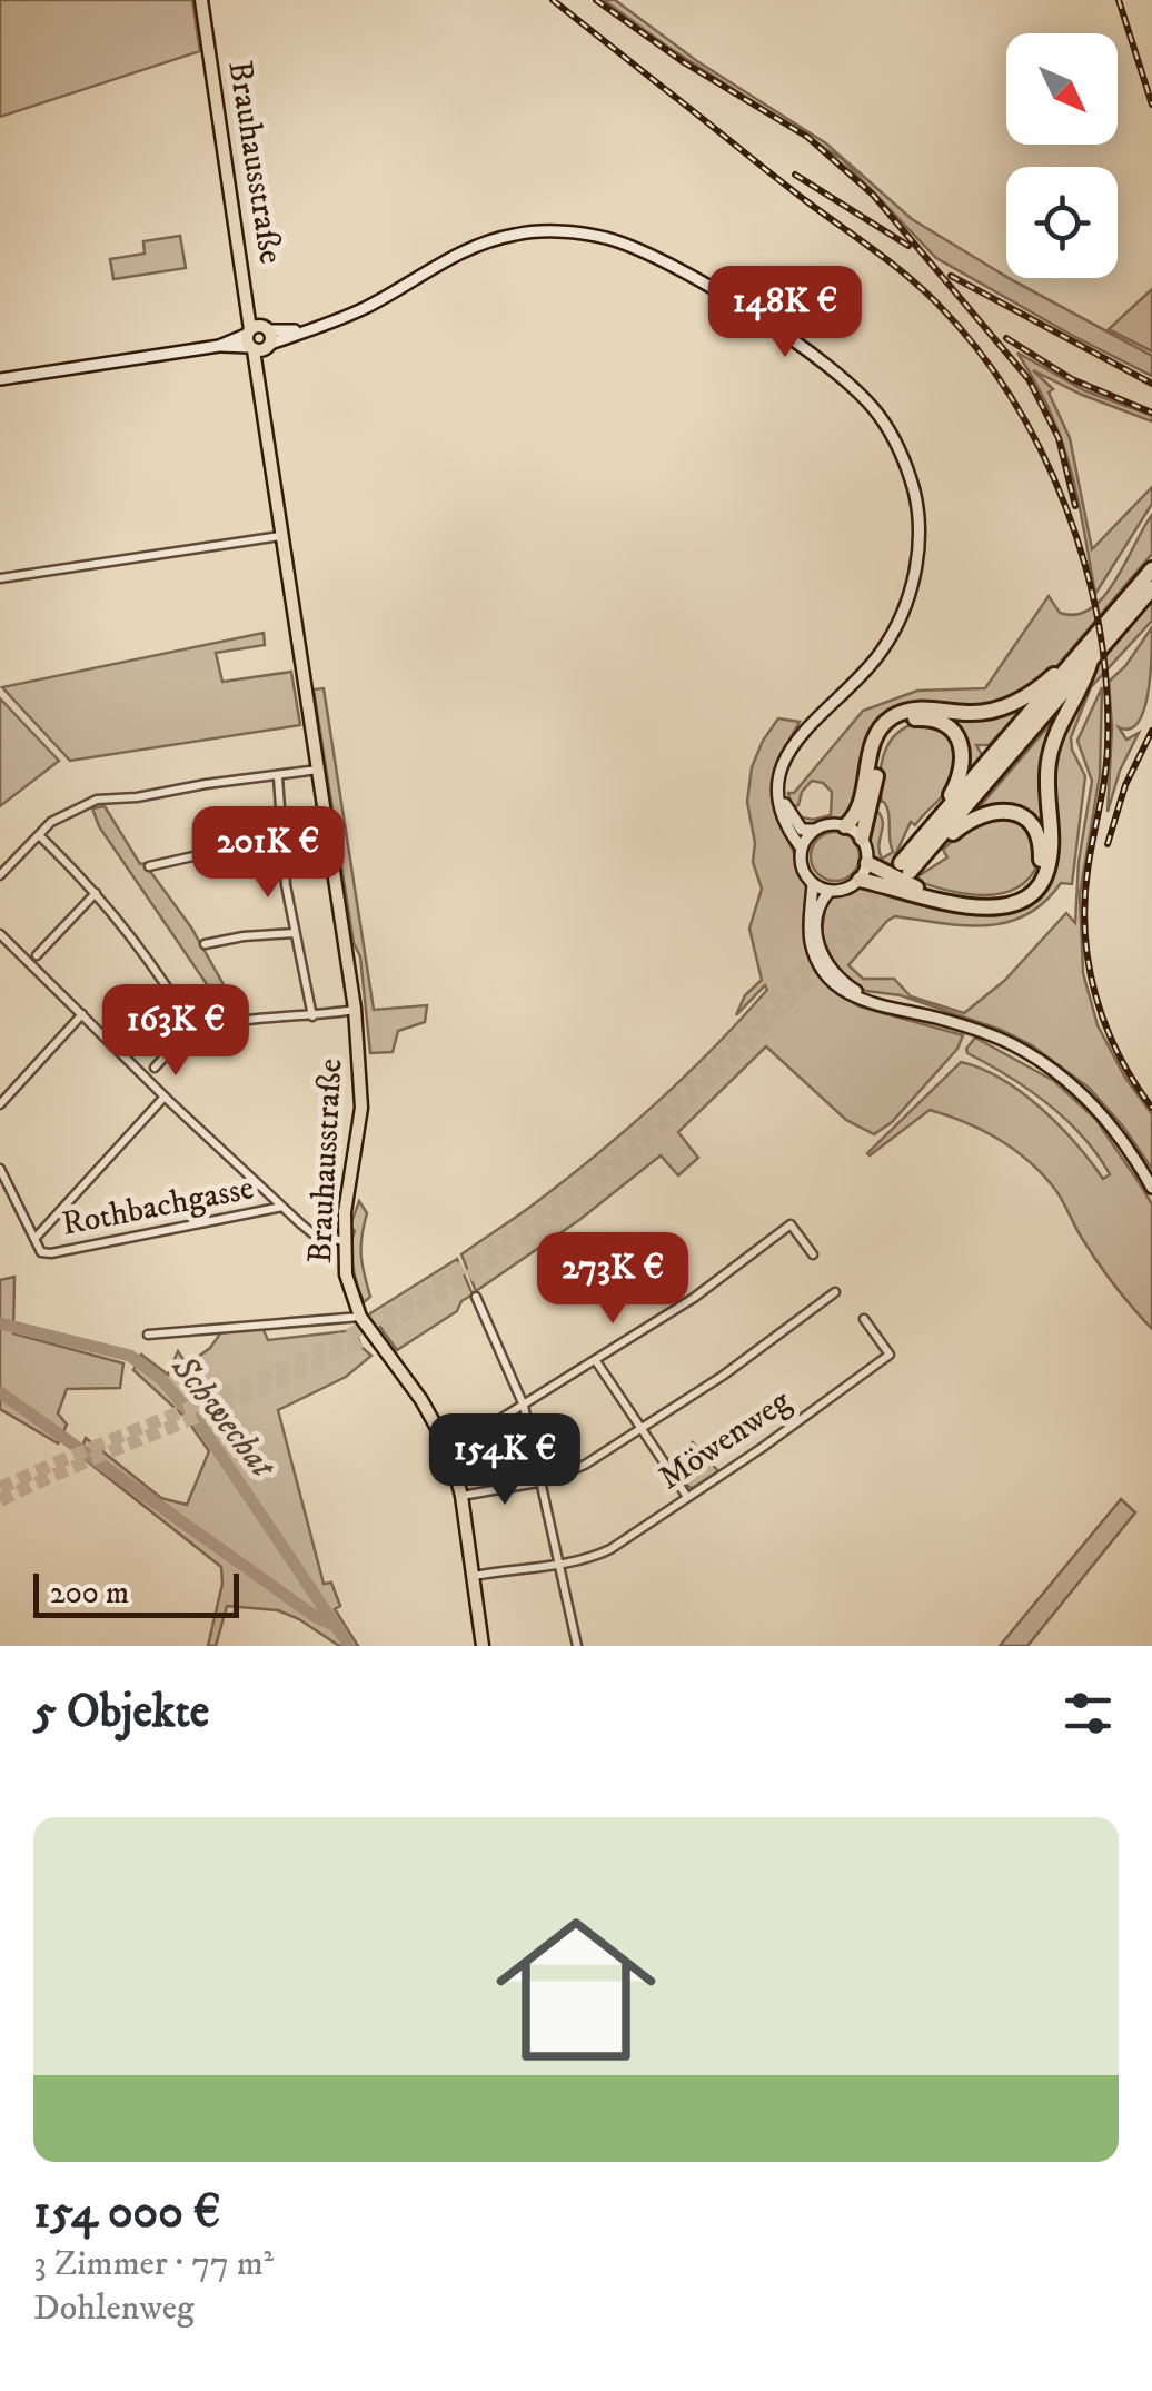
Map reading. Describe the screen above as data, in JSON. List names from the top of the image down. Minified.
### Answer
{"streets":{"main road":["Brauhausstraße"],"street":["Rothbachgasse","Möwenweg"]},"crossings":[["Brauhausstraße","Möwenweg"]],"water":["Schwechat"],"scale_bar":"200 m","north":"bottom right","page":{"price":["148K €","201K €","163K €","273K €","154K €"],"scale":"200 m","heading":"5 Objekte","list":[{"name":"154 000 €","note":"3 Zimmer · 77 m² · Dohlenweg"}]}}
